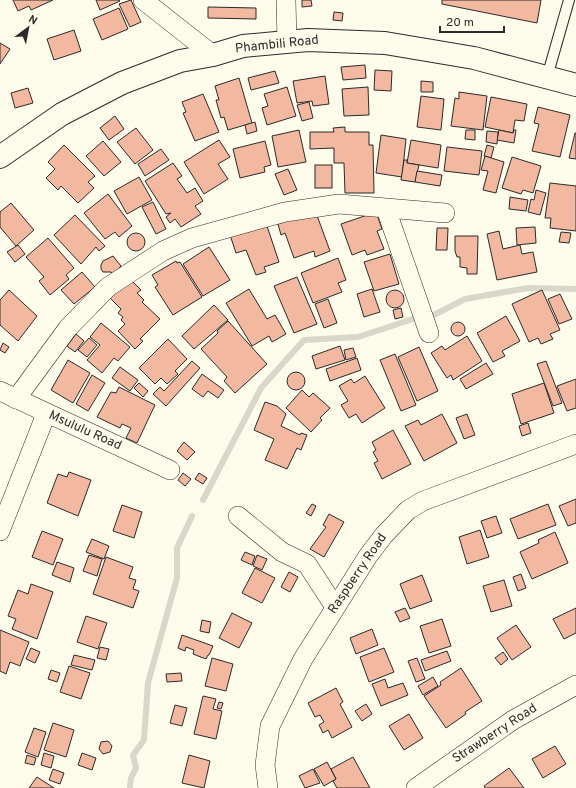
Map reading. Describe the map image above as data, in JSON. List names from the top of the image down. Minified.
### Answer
{"streets":{"street":["Phambili Road","Msululu Road","Raspberry Road","Strawberry Road"]},"scale_bar":"20 m","north":"top right"}
